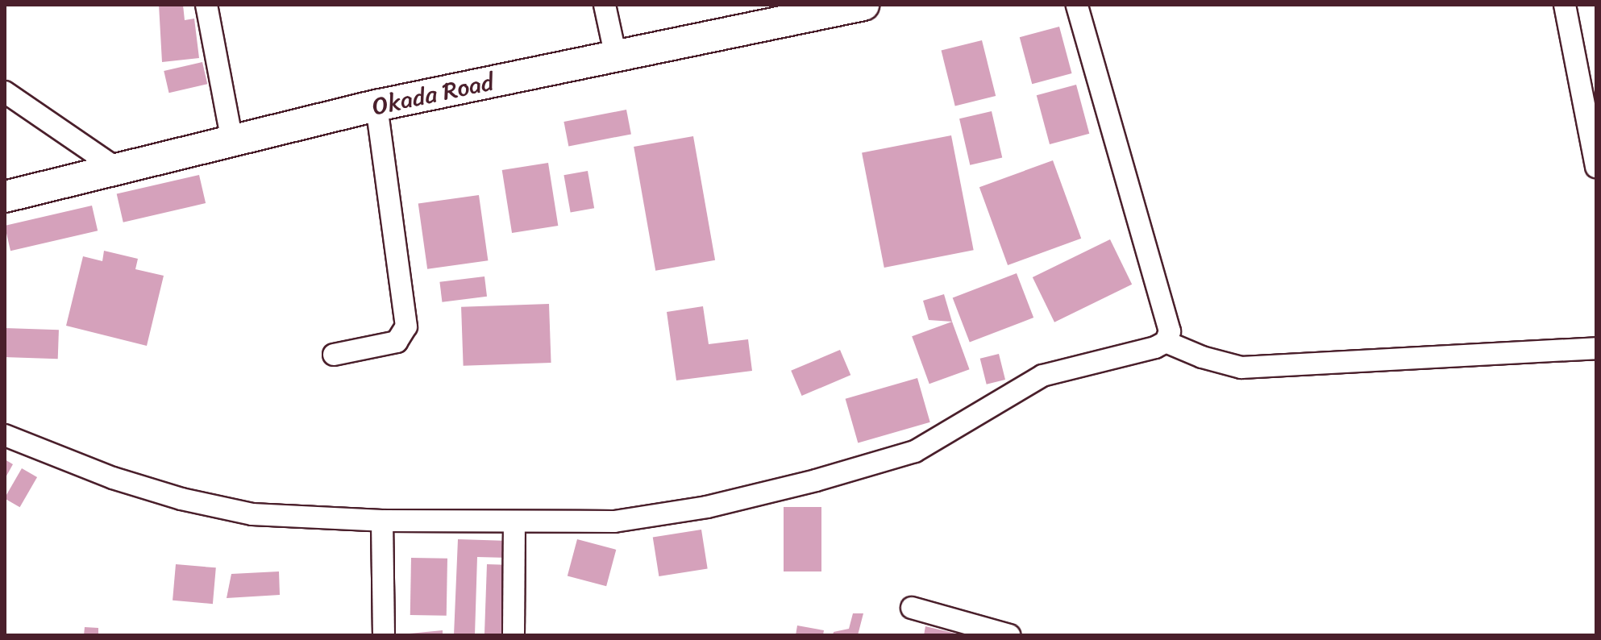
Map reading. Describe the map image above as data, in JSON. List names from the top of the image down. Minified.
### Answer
{"streets":{"street":["Okada Road"]}}
